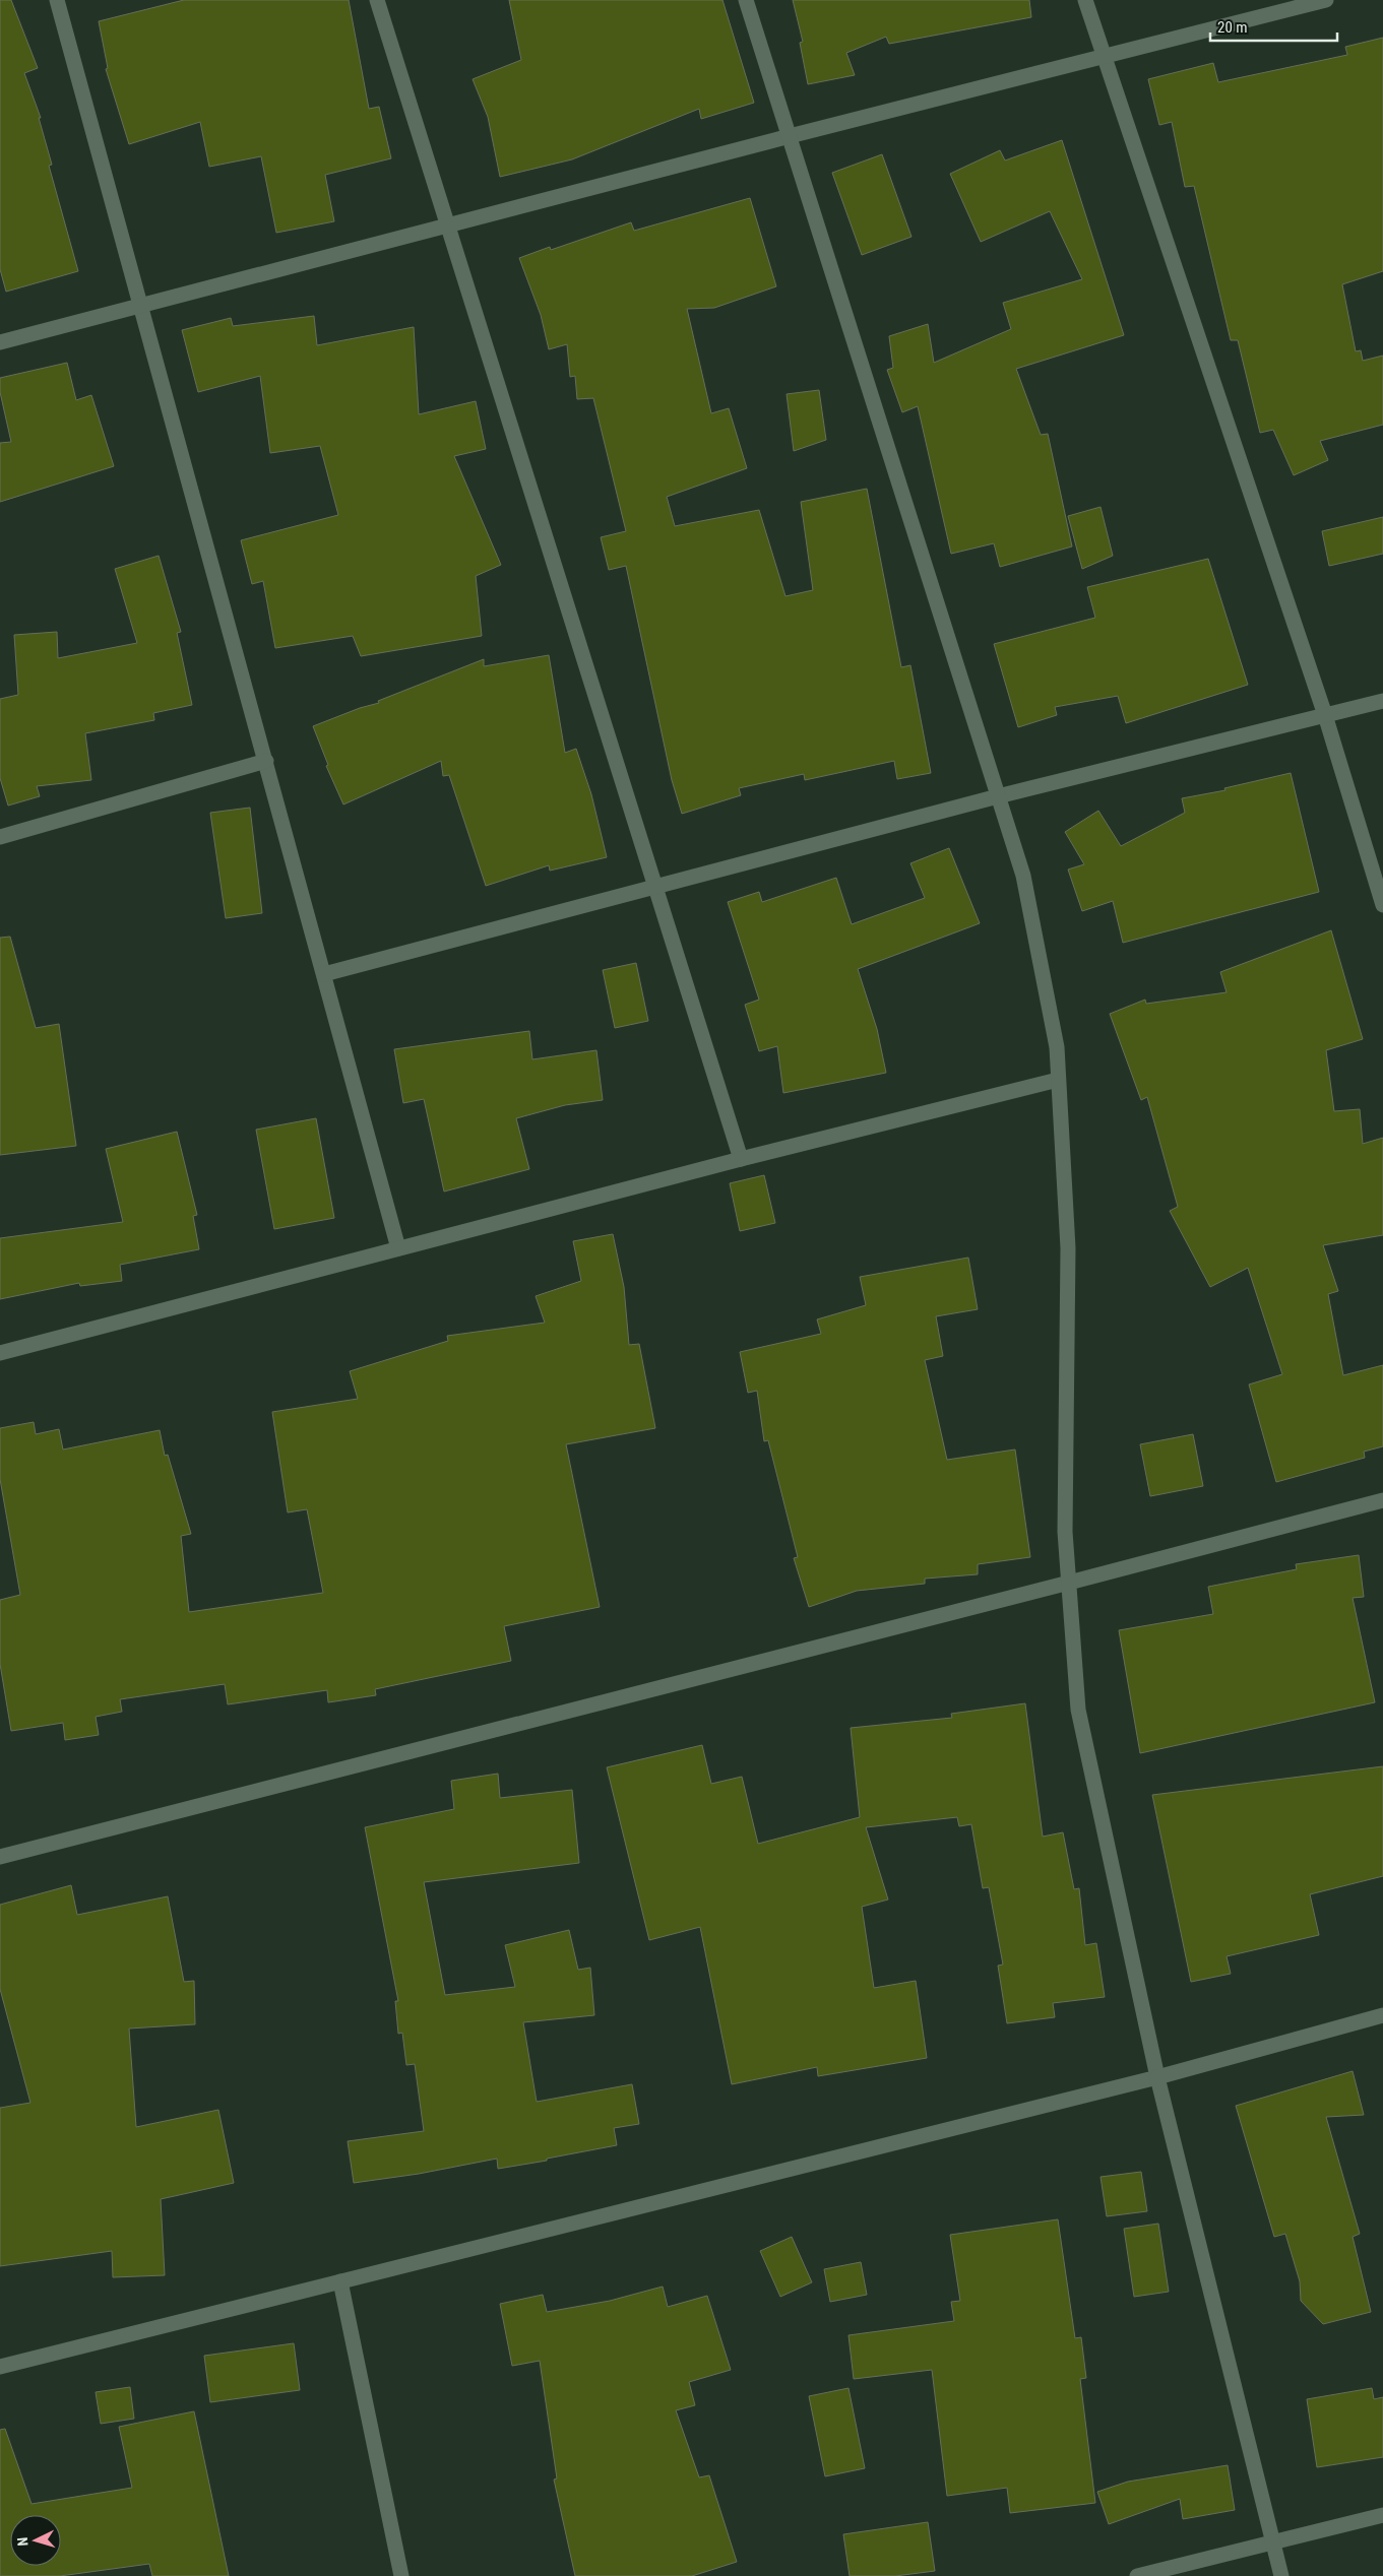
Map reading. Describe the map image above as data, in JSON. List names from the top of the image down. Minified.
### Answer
{"scale_bar":"20 m","north":"left"}
